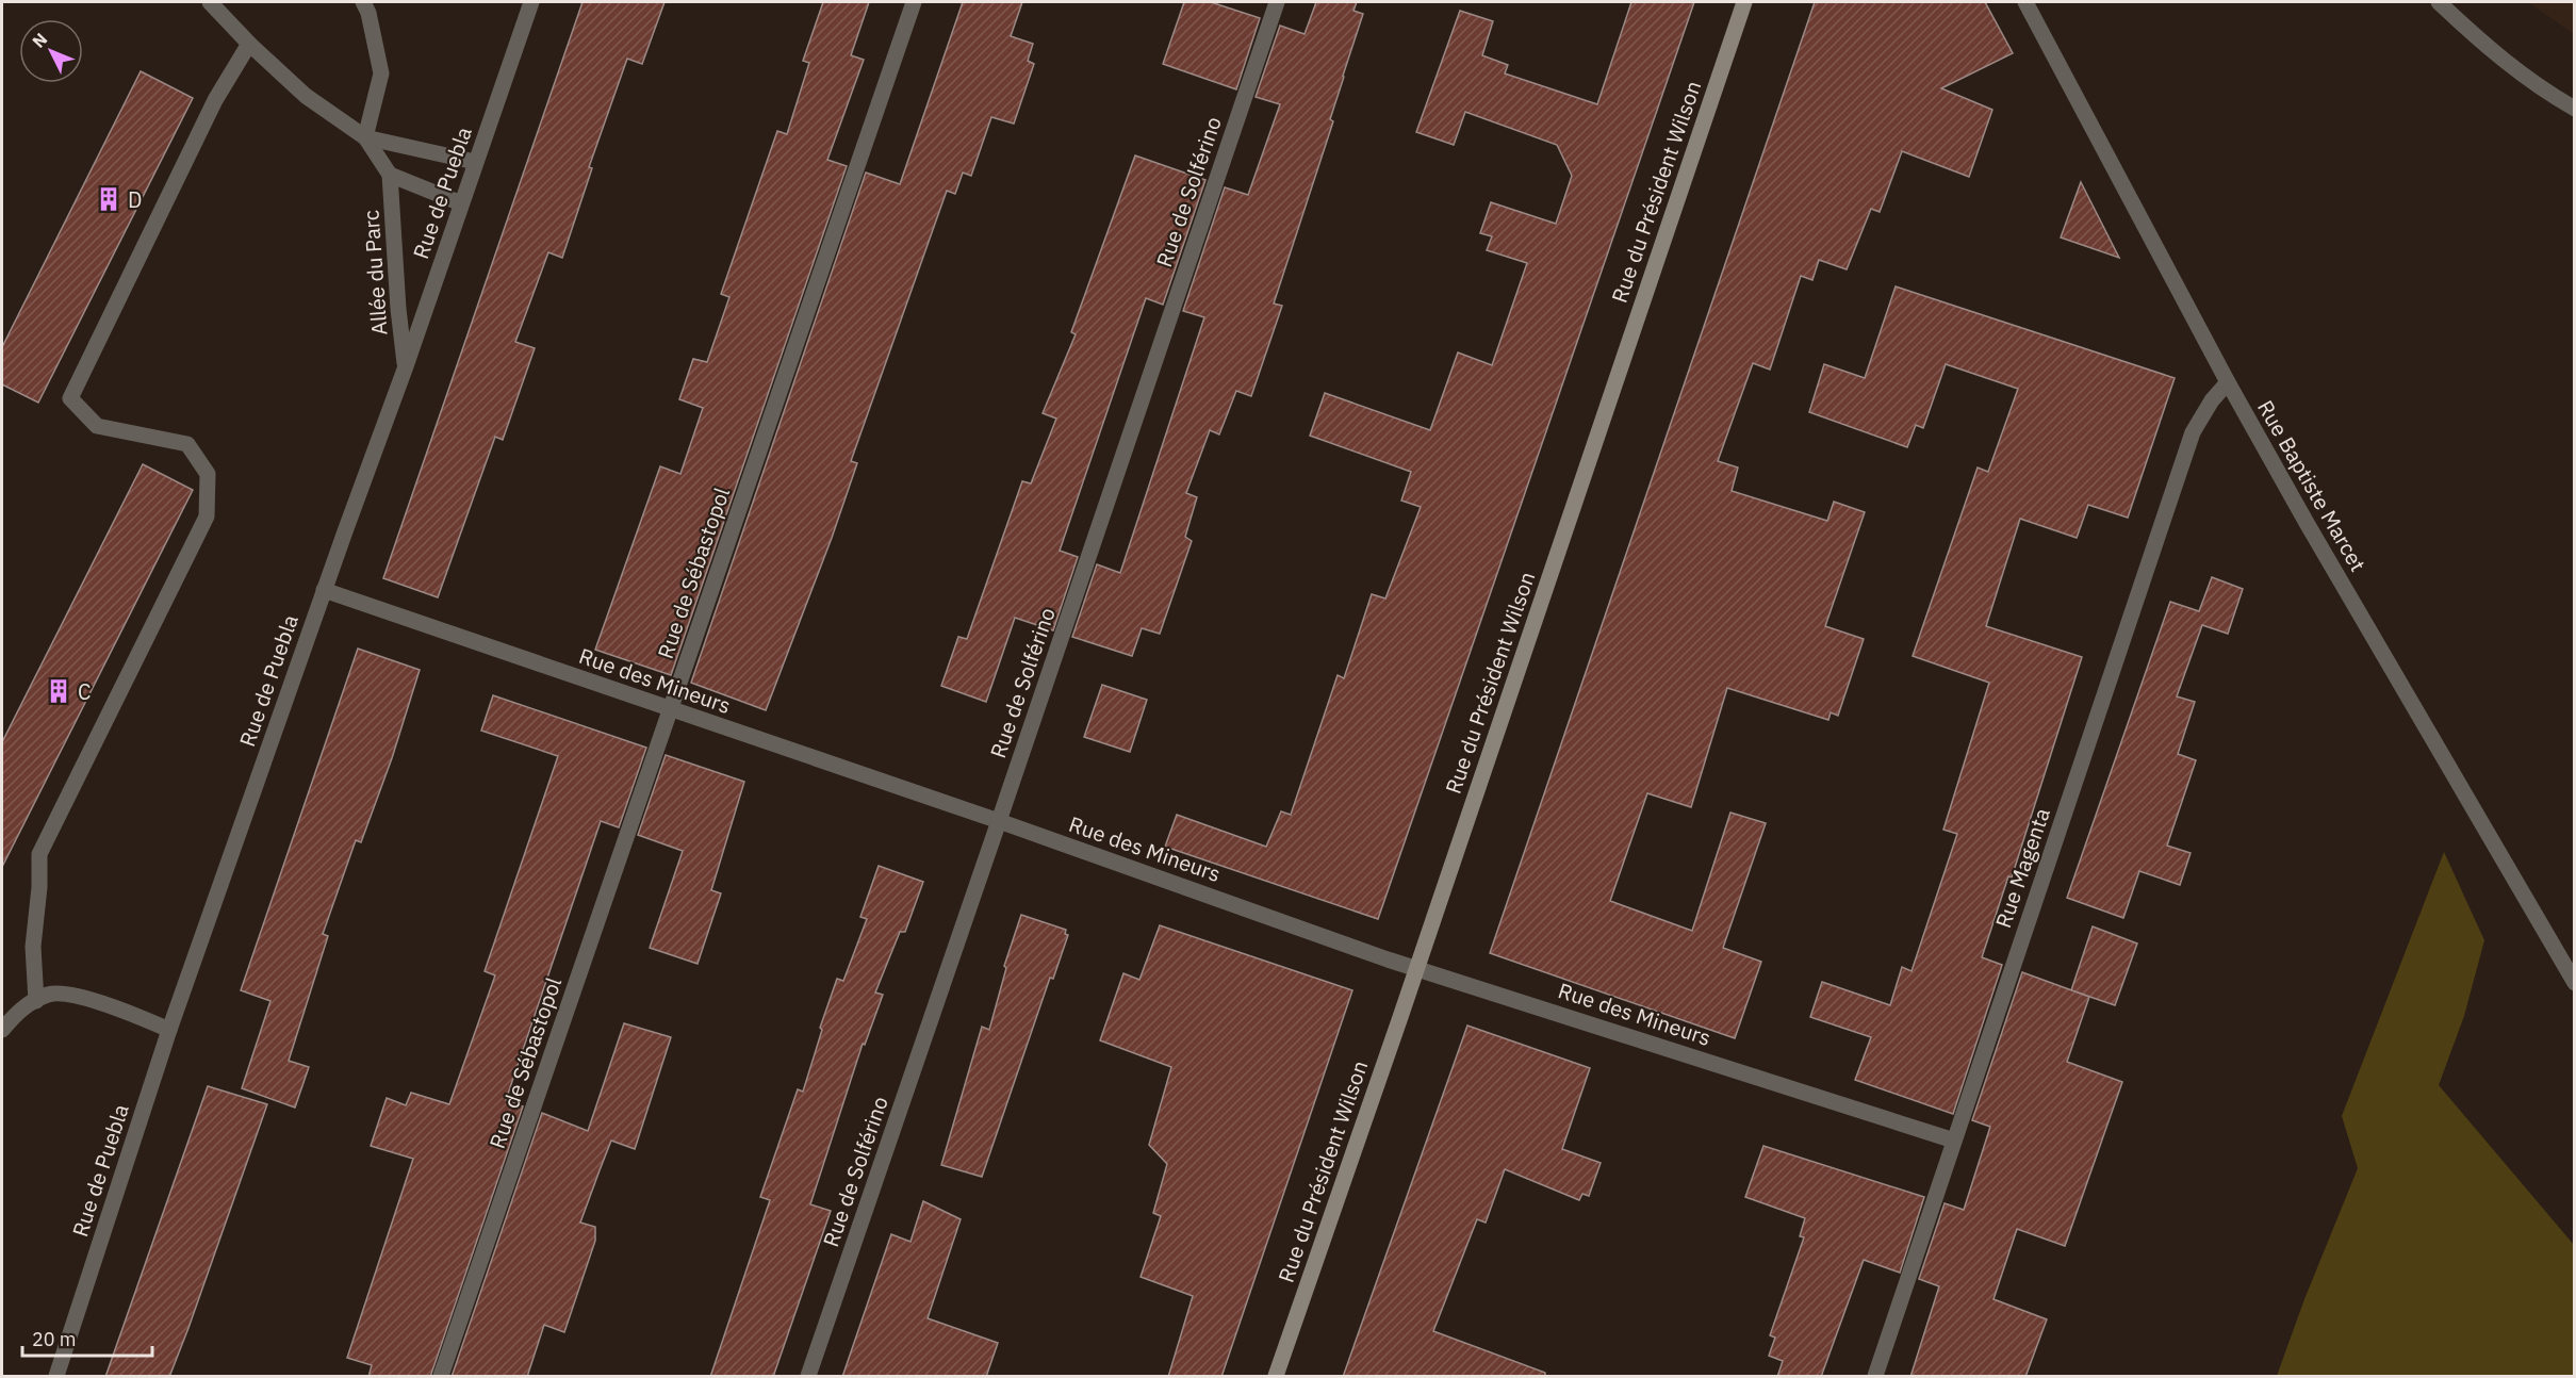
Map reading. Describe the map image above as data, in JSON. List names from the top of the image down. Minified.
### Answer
{"streets":{"main road":["Rue du Président Wilson"],"street":["Rue de Solférino","Rue de Puebla","Allée du Parc","Rue Baptiste Marcet","Rue de Sébastopol","Rue des Mineurs","Rue Magenta"]},"crossings":[["Rue de Solférino","Rue des Mineurs"],["Rue du Président Wilson","Rue des Mineurs"],["Rue de Puebla","Allée du Parc"],["Rue de Puebla","Rue des Mineurs"],["Rue Baptiste Marcet","Rue Magenta"],["Rue de Sébastopol","Rue des Mineurs"],["Rue des Mineurs","Rue Magenta"]],"places":{"building":["D","C"]},"scale_bar":"20 m","north":"top left"}
